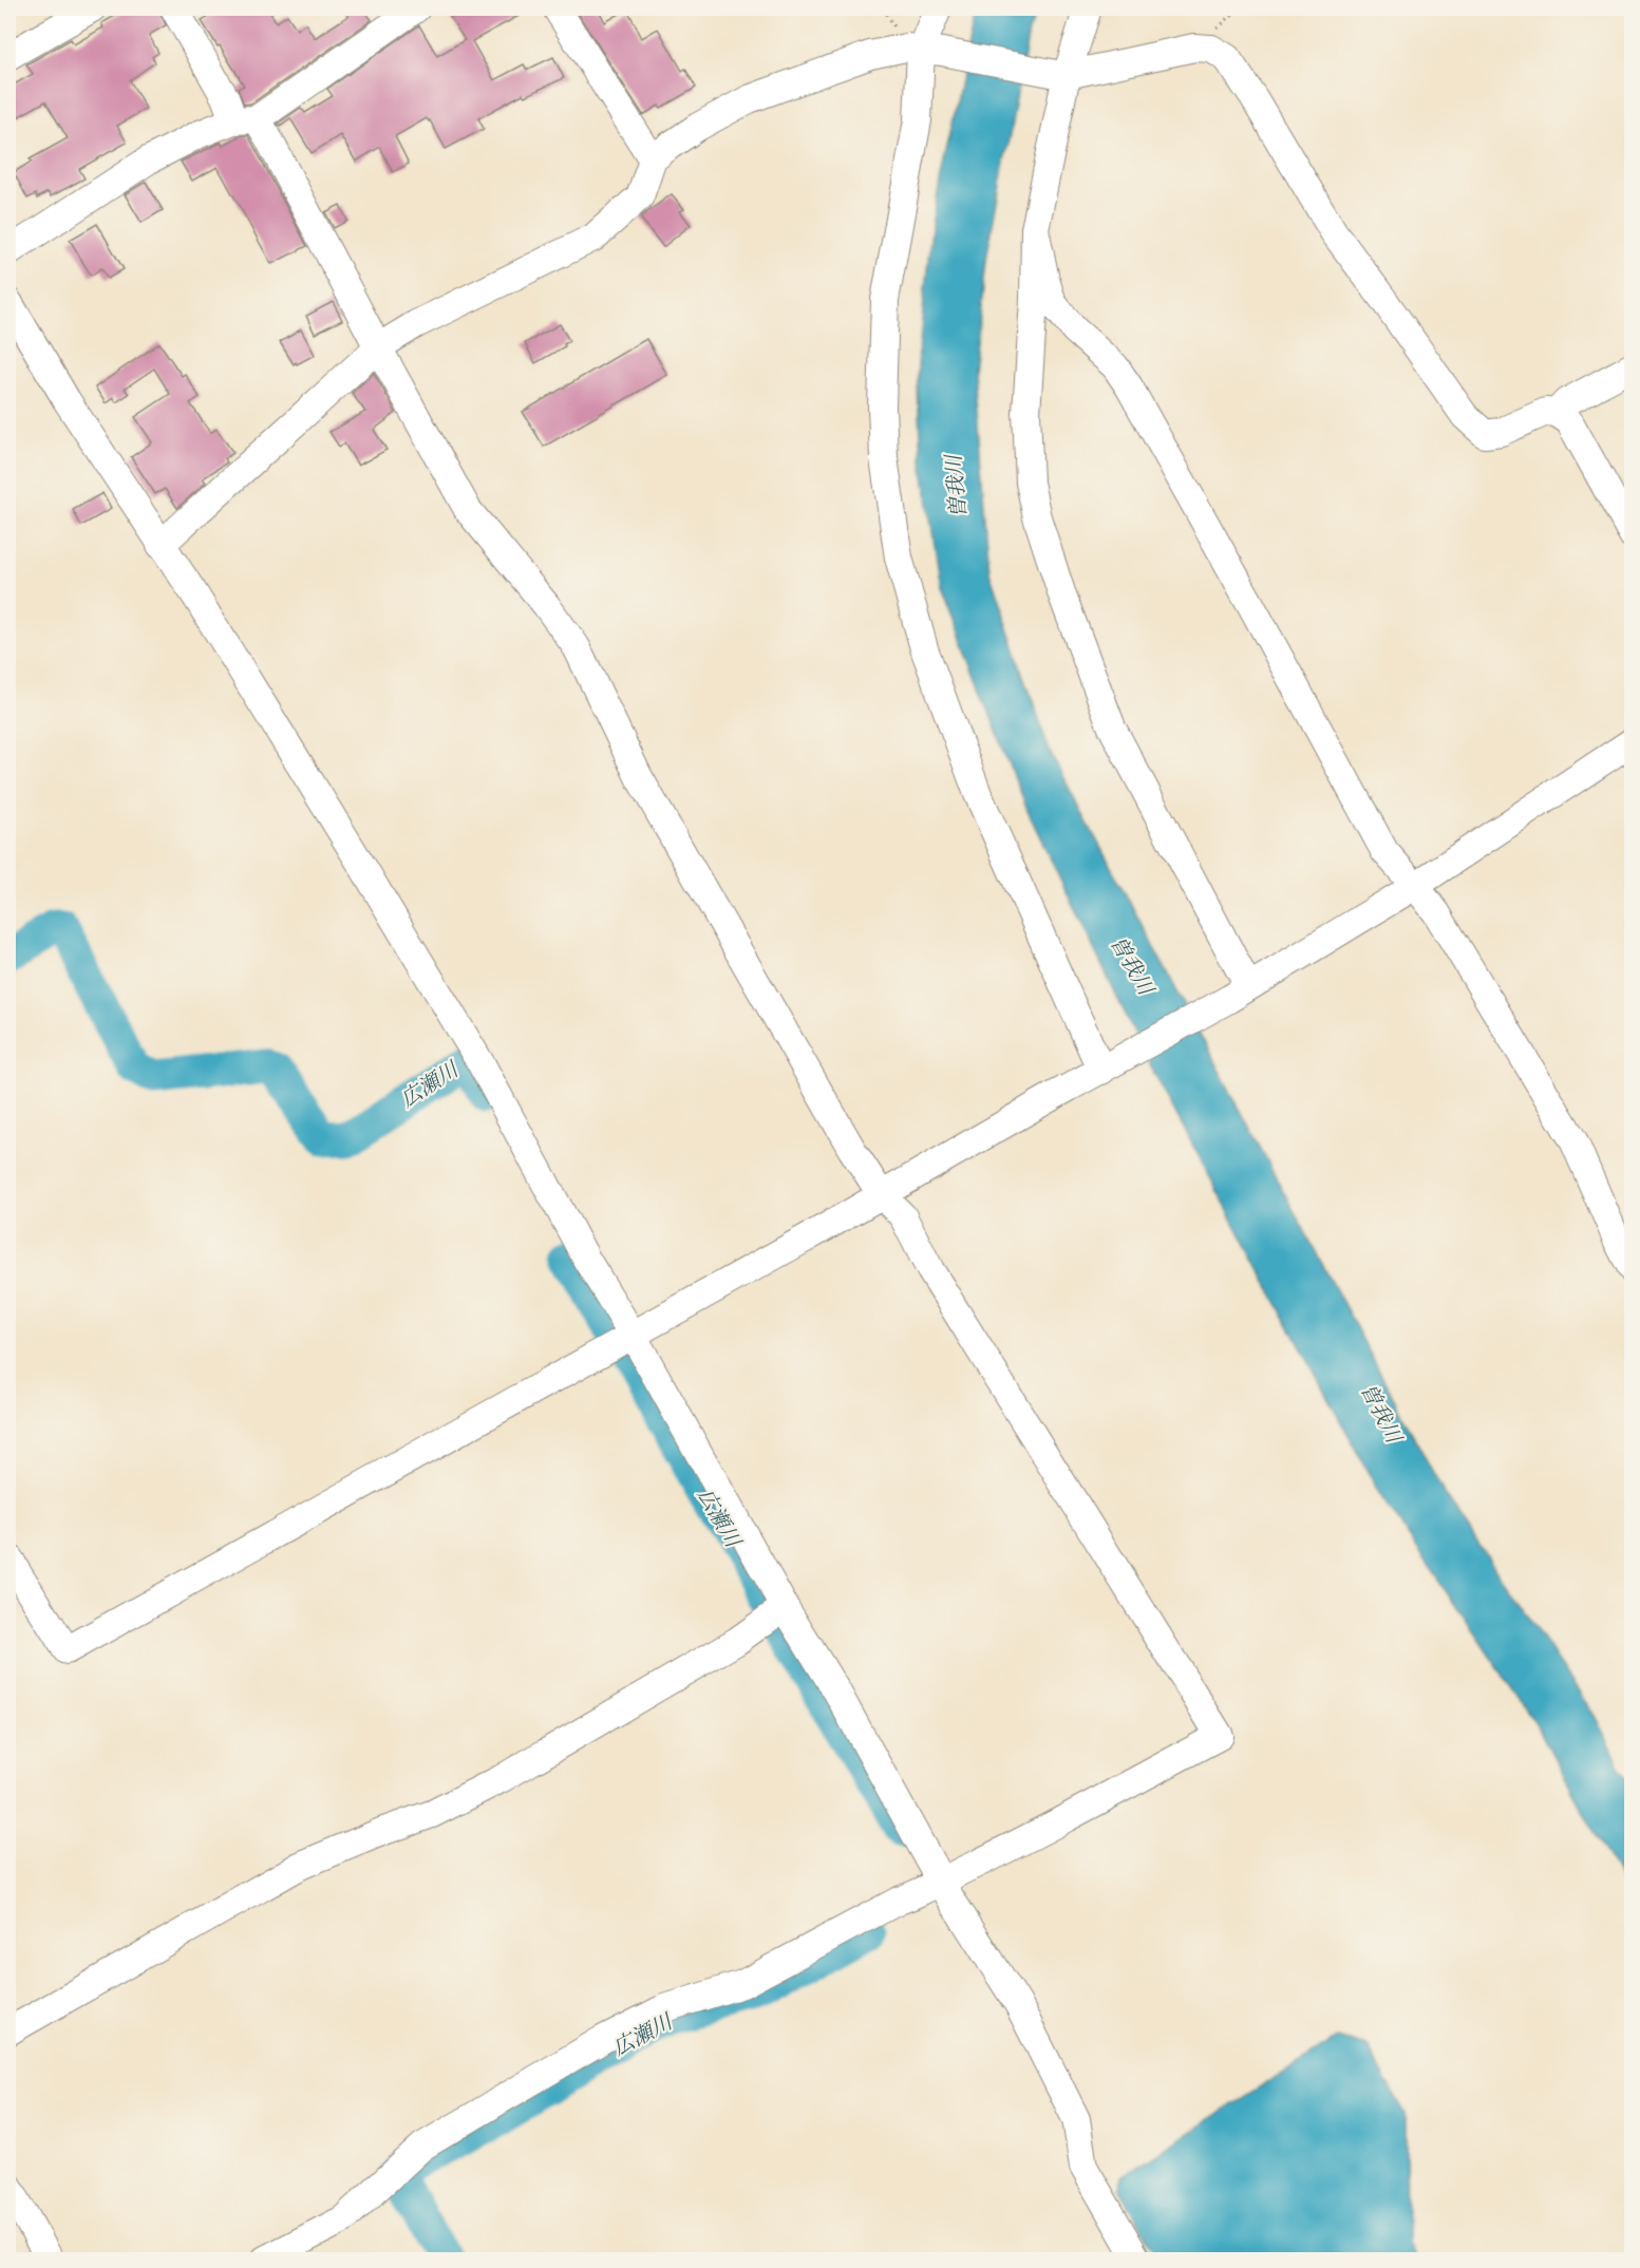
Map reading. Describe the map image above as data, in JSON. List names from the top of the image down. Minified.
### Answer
{"water":["曽我川","広瀬川"]}
